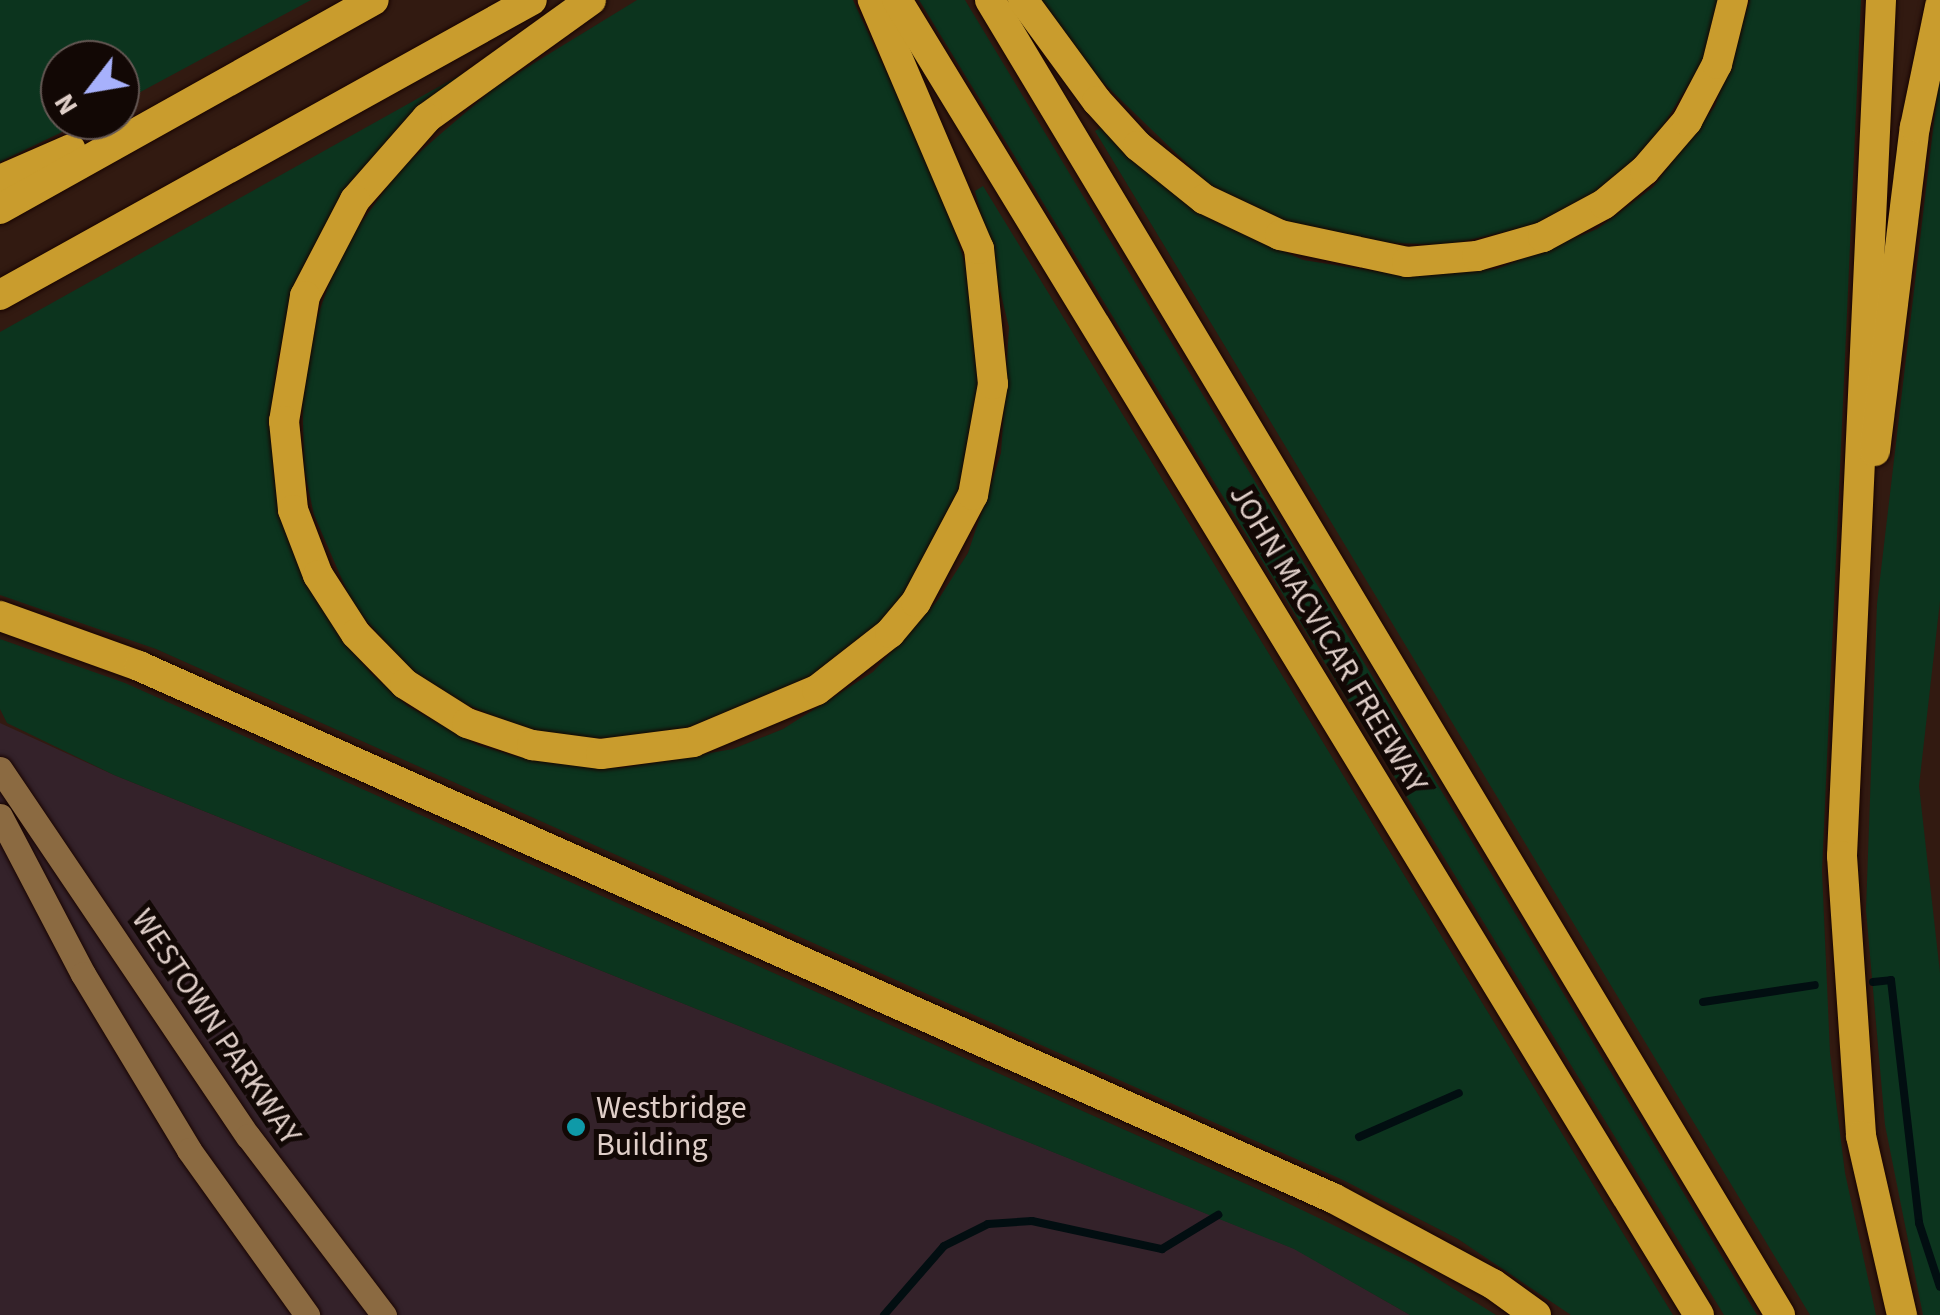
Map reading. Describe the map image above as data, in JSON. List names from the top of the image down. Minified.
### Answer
{"streets":{"highway":["JOHN MACVICAR FREEWAY"],"street":["WESTOWN PARKWAY"]},"places":["Westbridge Building"],"north":"bottom left"}
